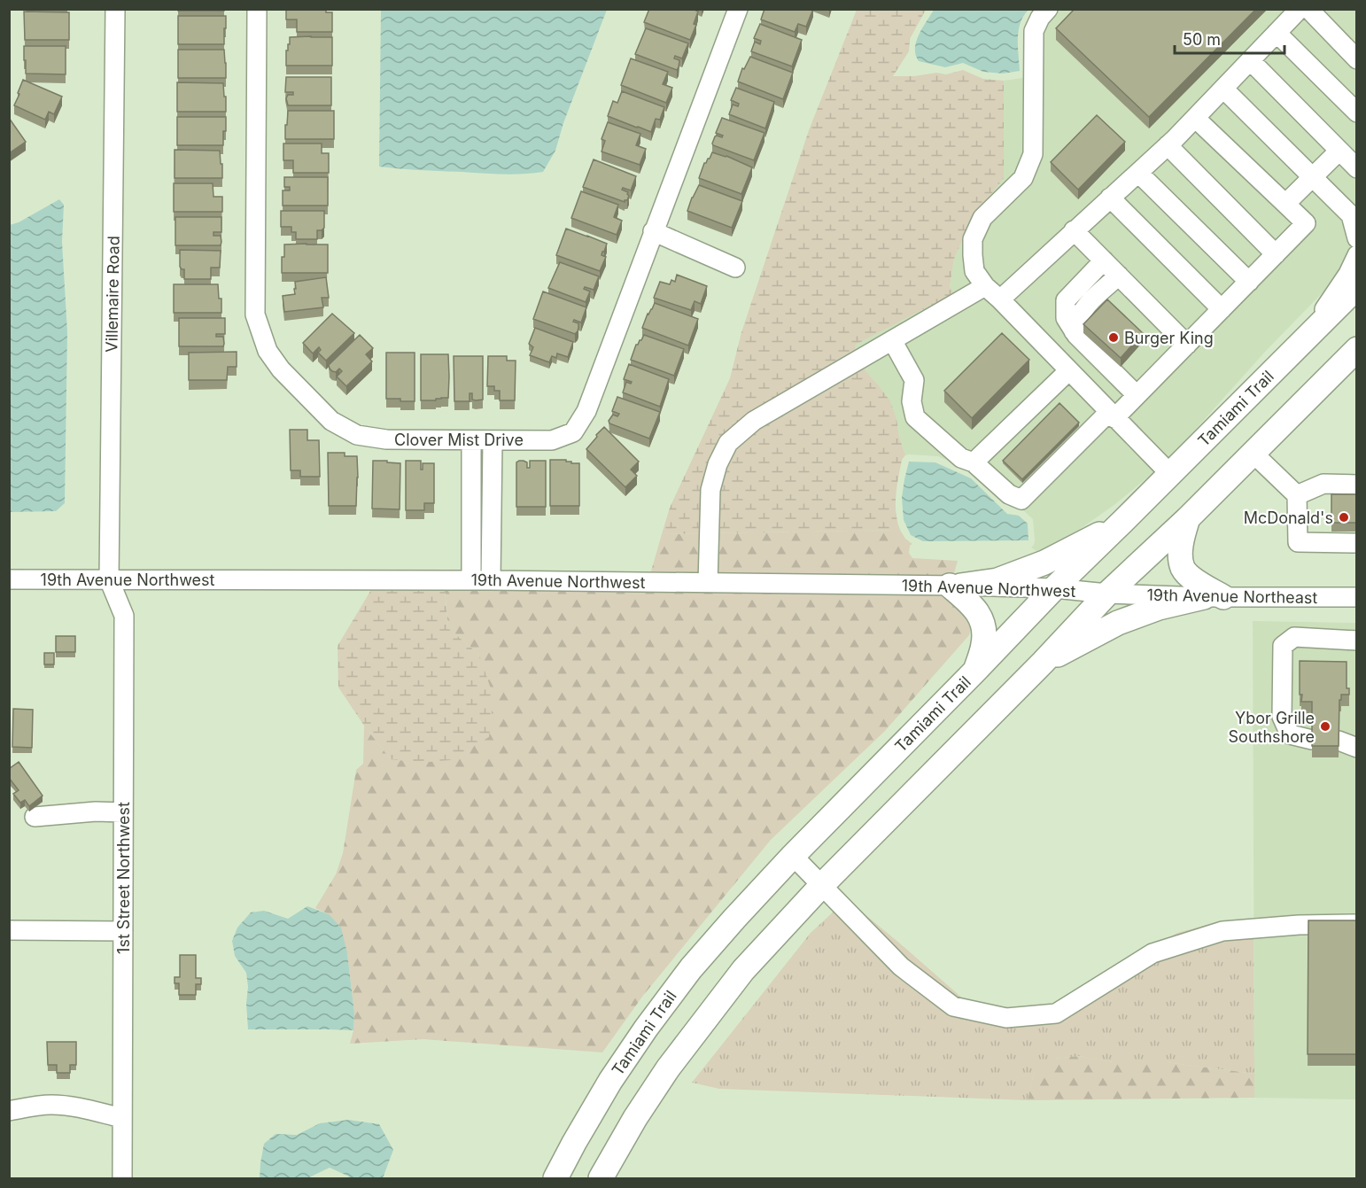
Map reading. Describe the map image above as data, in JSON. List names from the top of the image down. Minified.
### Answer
{"streets":{"main road":["Tamiami Trail"],"street":["Villemaire Road","Clover Mist Drive","19th Avenue Northwest","19th Avenue Northeast","1st Street Northwest"]},"crossings":[["Villemaire Road","19th Avenue Northwest"],["Villemaire Road","1st Street Northwest"],["Tamiami Trail","19th Avenue Northwest"],["19th Avenue Northwest","19th Avenue Northeast"],["19th Avenue Northwest","1st Street Northwest"]],"places":["Burger King","McDonald's","Ybor Grille Southshore"],"scale_bar":"50 m"}
